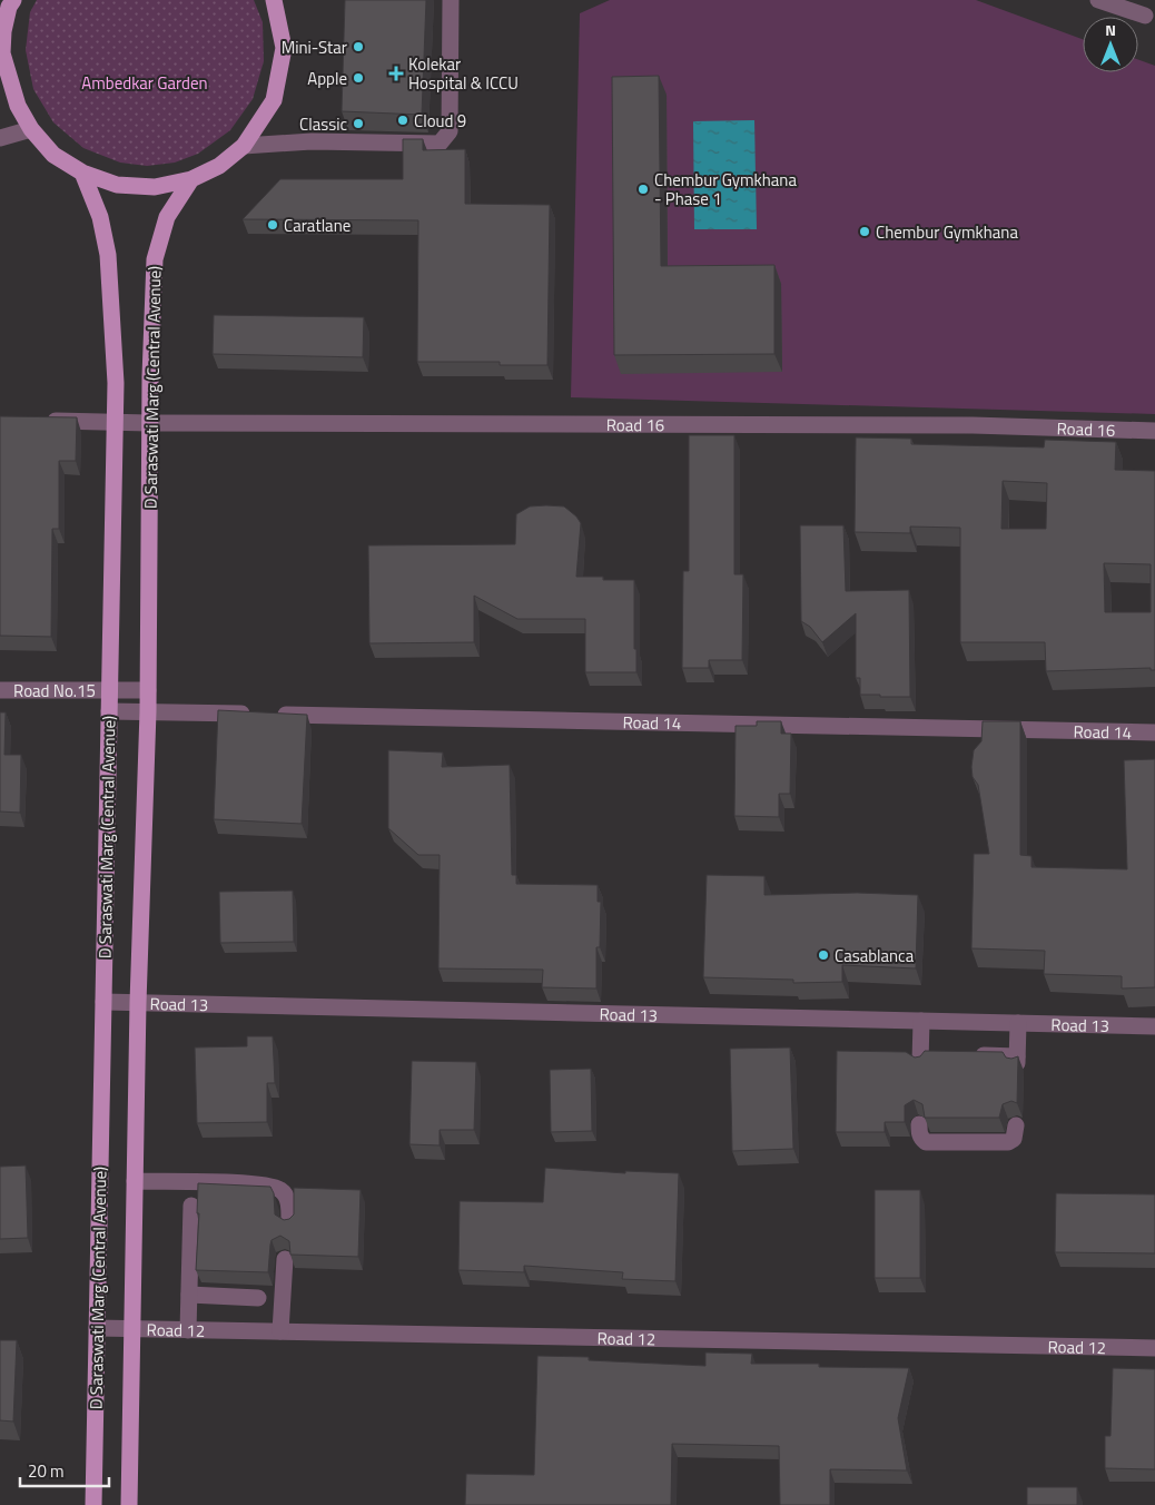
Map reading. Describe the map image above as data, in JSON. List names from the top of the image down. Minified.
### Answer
{"streets":{"main road":["D Saraswati Marg (Central Avenue)"],"street":["Road 16","Road No.15","Road 14","Road 13","Road 12"]},"crossings":[["D Saraswati Marg (Central Avenue)","Road 16"],["D Saraswati Marg (Central Avenue)","Road No.15"],["D Saraswati Marg (Central Avenue)","Road 14"],["D Saraswati Marg (Central Avenue)","Road 13"],["D Saraswati Marg (Central Avenue)","Road 12"]],"parks":["Ambedkar Garden"],"places":{"other":["Mini-Star","Apple","Cloud 9","Classic","Chembur Gymkhana - Phase 1","Caratlane","Chembur Gymkhana","Casablanca"],"health":["Kolekar Hospital & ICCU"]},"scale_bar":"20 m","north":"top"}
